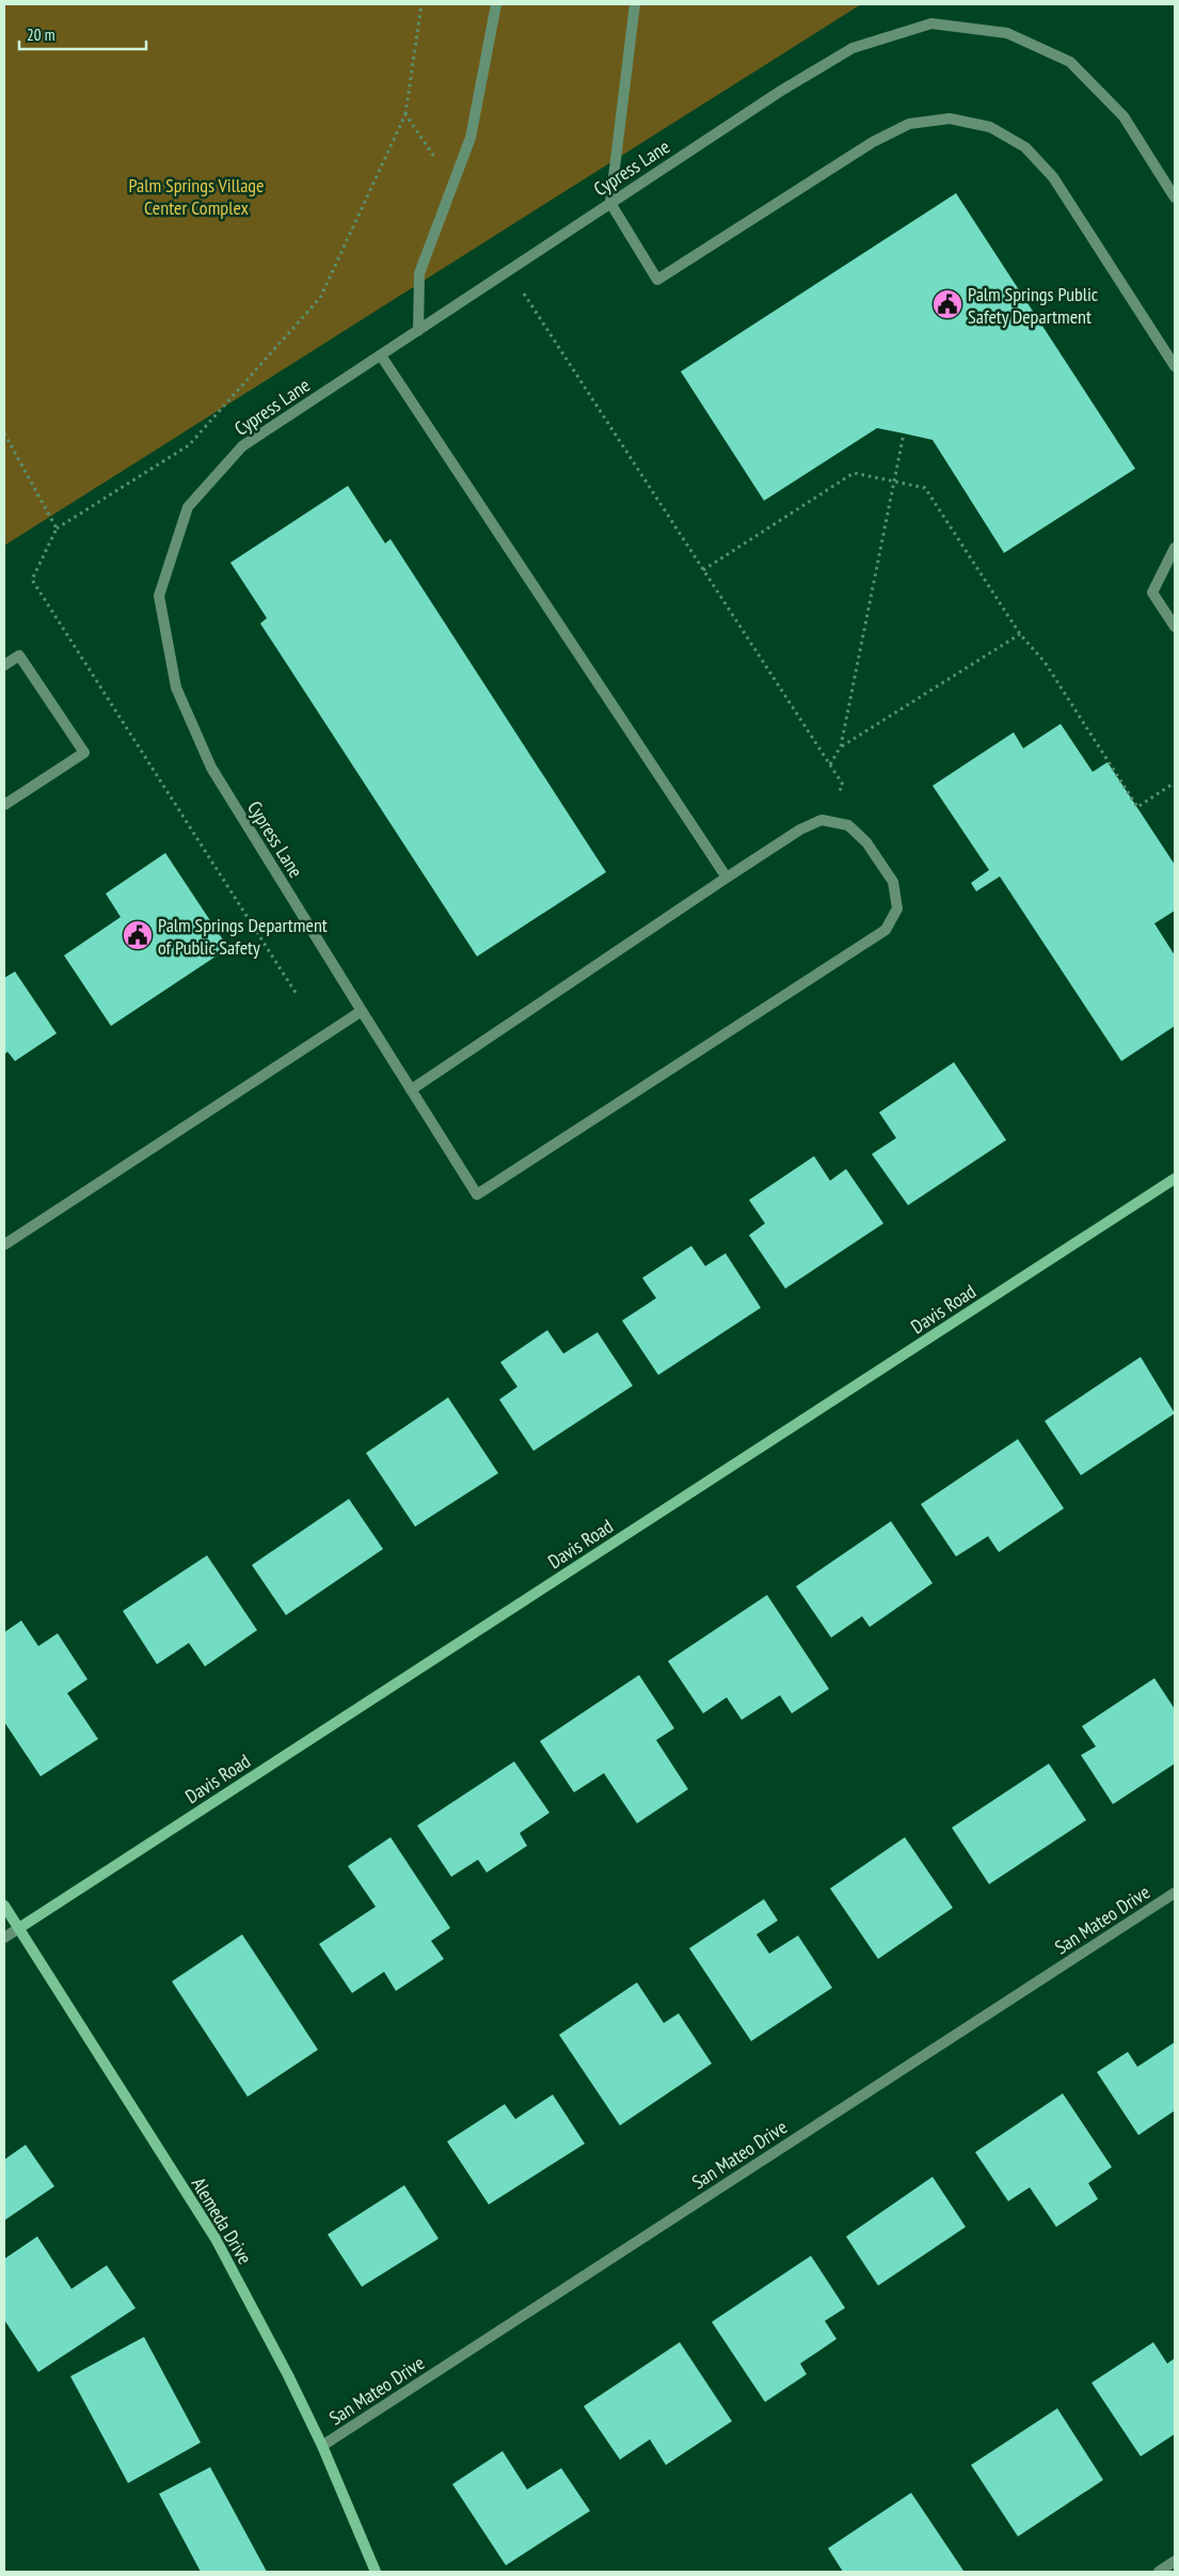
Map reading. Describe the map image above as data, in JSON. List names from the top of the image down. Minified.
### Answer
{"streets":{"street":["Cypress Lane","Davis Road","San Mateo Drive","Alemeda Drive"]},"crossings":[["Davis Road","Alemeda Drive"],["San Mateo Drive","Alemeda Drive"]],"parks":["Palm Springs Village Center Complex"],"places":{"public building":["Palm Springs Public Safety Department","Palm Springs Department of Public Safety"]},"scale_bar":"20 m"}
